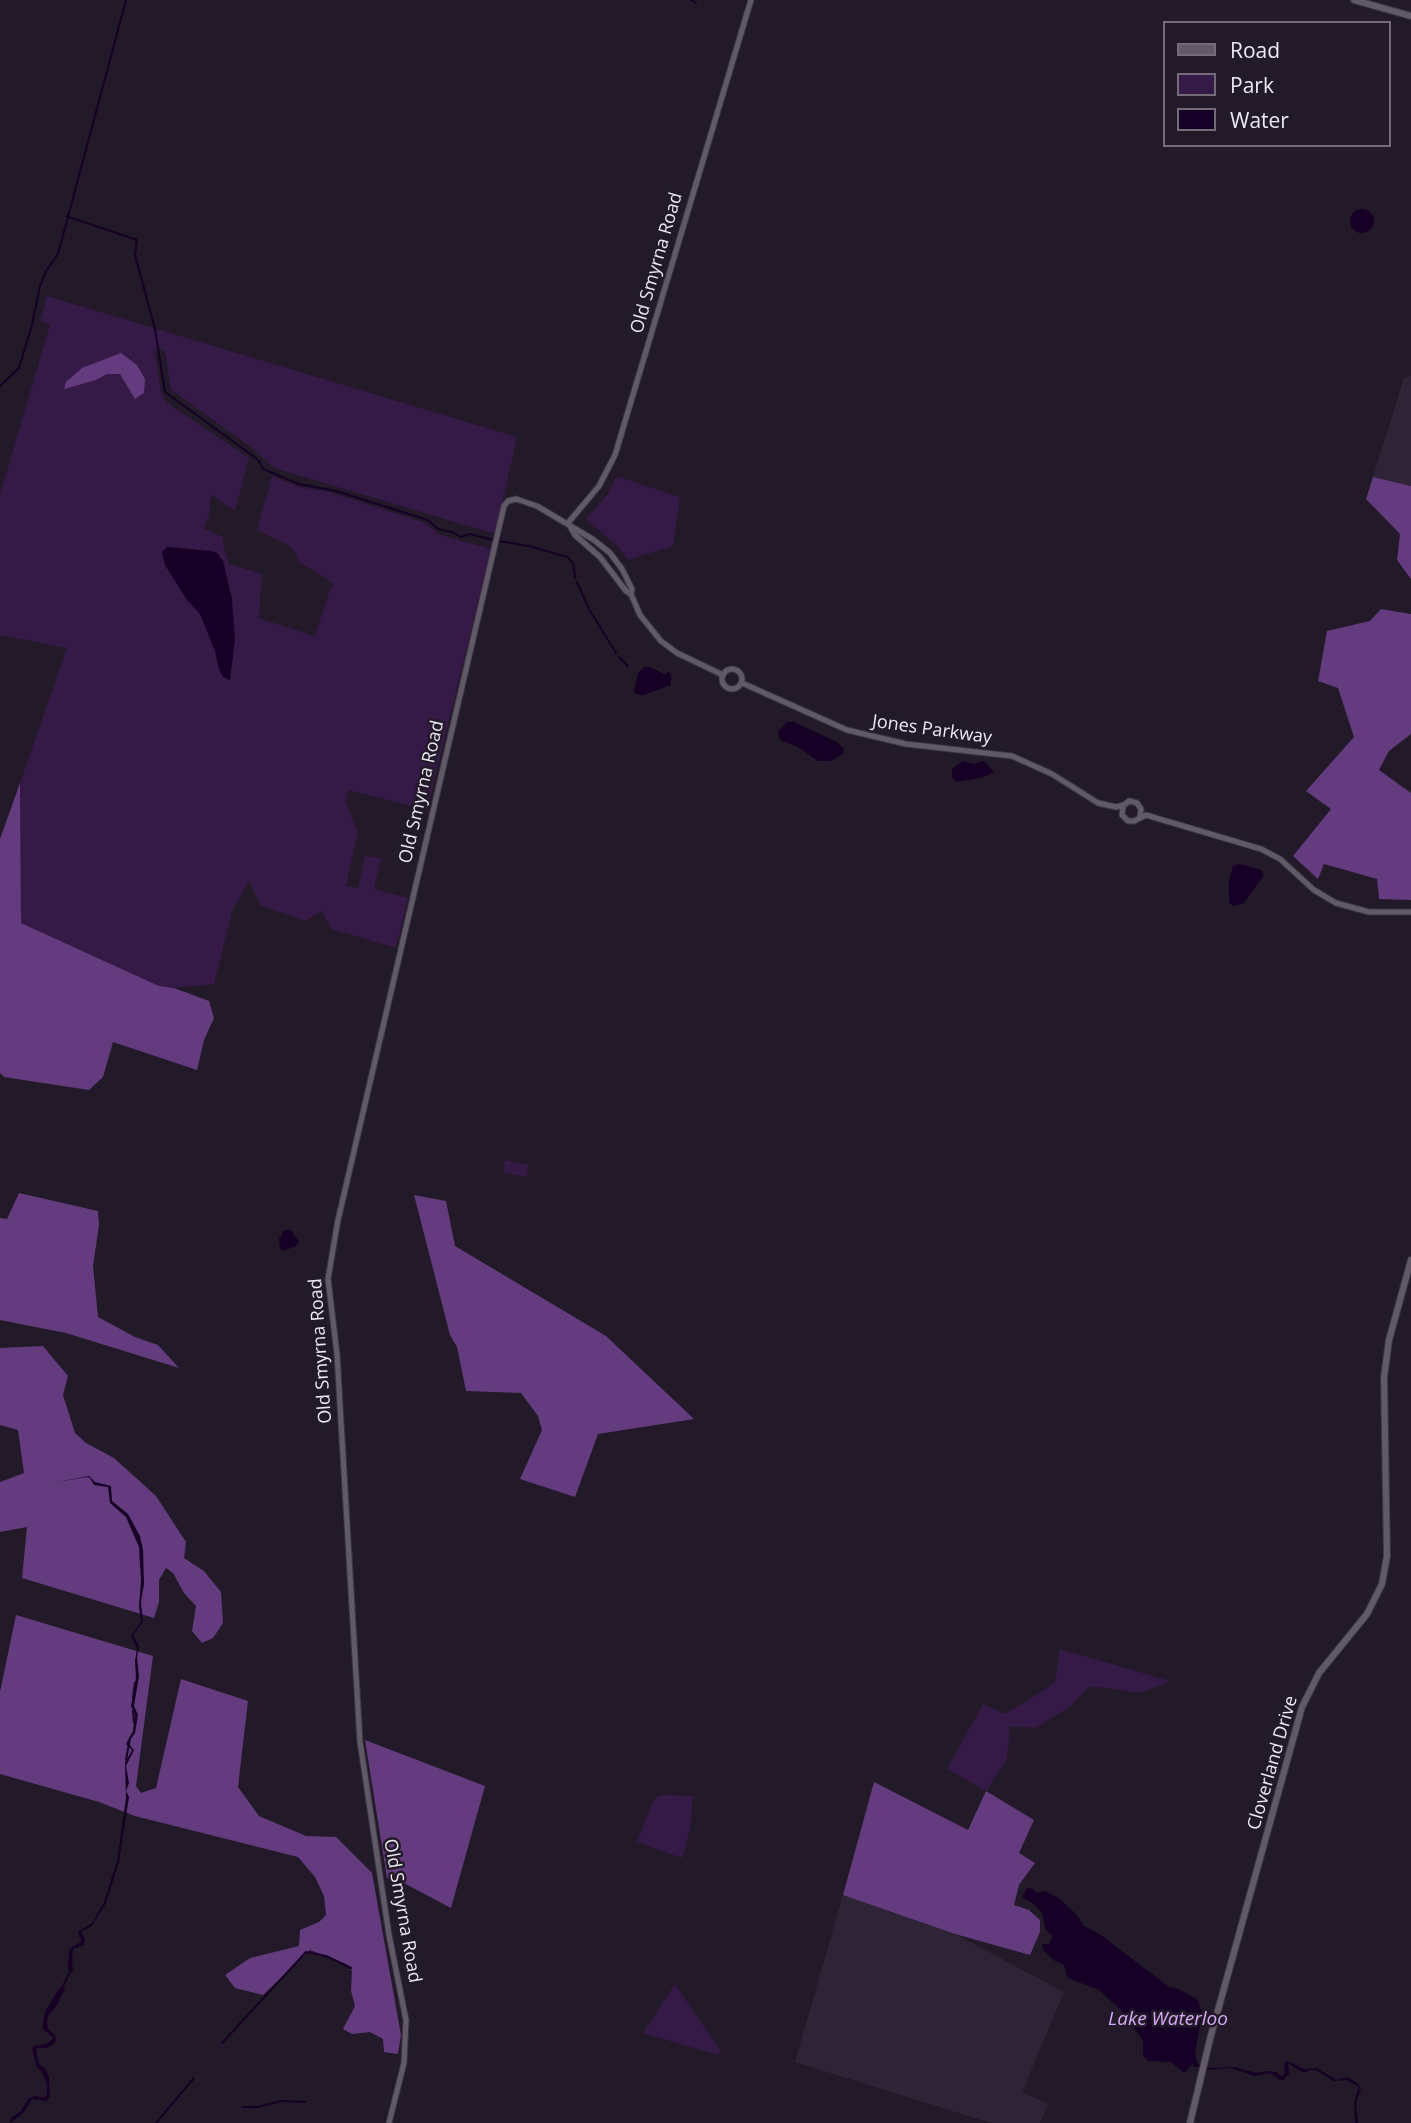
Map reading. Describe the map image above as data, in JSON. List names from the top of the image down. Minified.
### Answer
{"streets":{"main road":["Cloverland Drive"],"street":["Old Smyrna Road","Jones Parkway"]},"water":["Lake Waterloo"],"legend":["Road","Park","Water"]}
